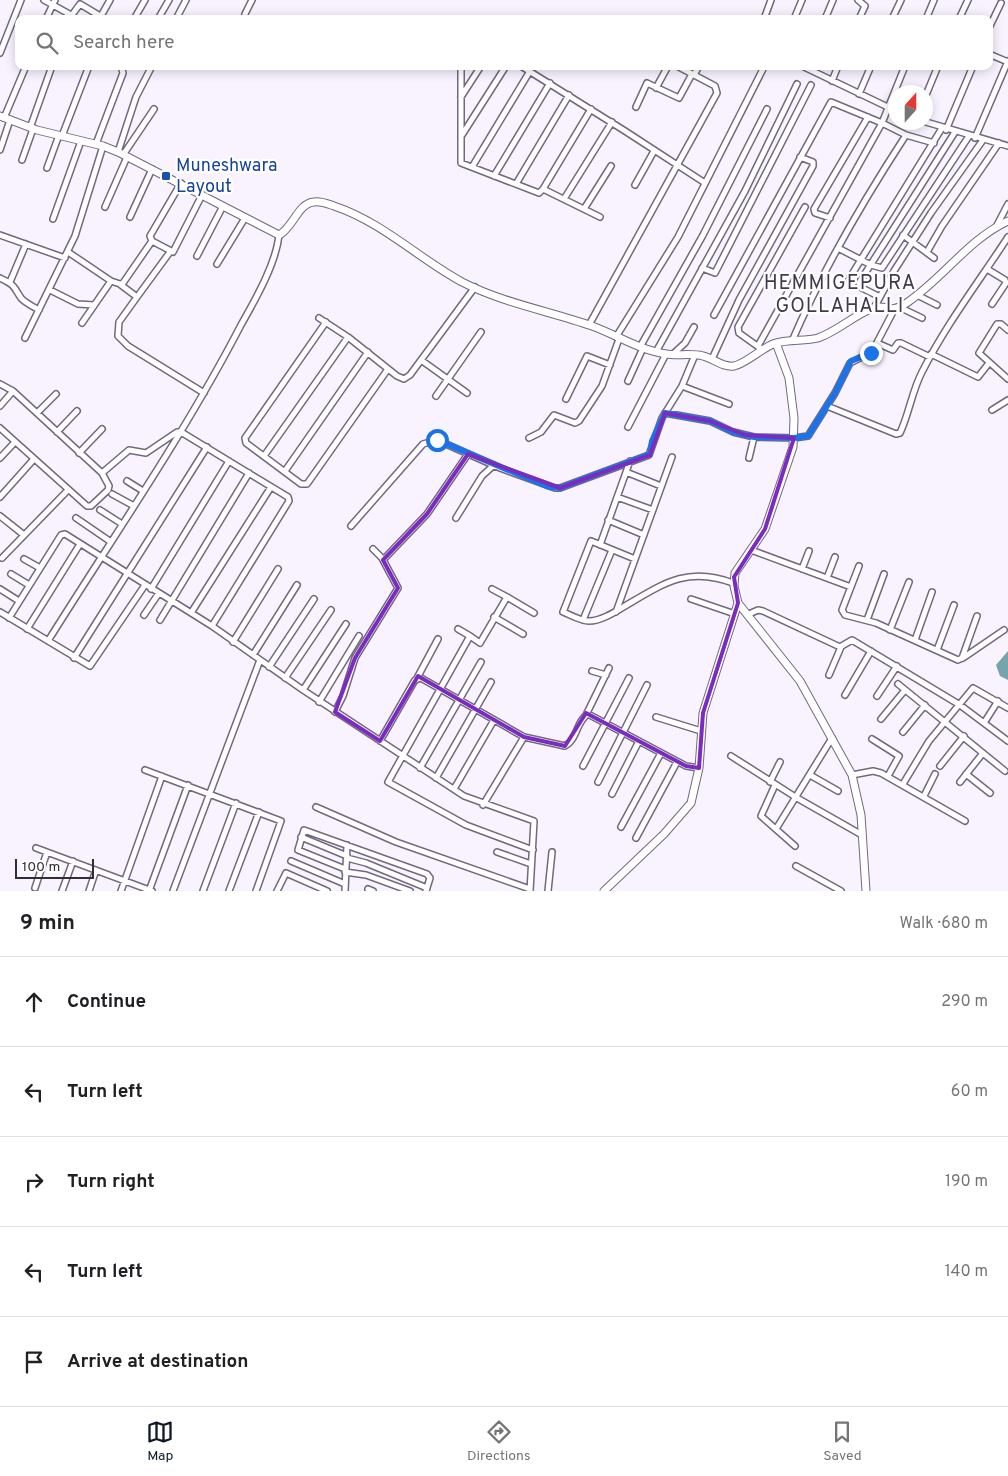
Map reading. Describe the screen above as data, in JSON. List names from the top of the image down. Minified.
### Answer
{"districts":["HEMMIGEPURA GOLLAHALLI"],"places":{"transit":["Muneshwara Layout"]},"scale_bar":"100 m","north":"top","page":{"search":"Search here","scale":"100 m","heading":["9 min","Walk · 680 m"],"list":[["Continue","290 m"],["Turn left","60 m"],["Turn right","190 m"],["Turn left","140 m"],"Arrive at destination"],"nav":["Map","Directions","Saved"]}}
